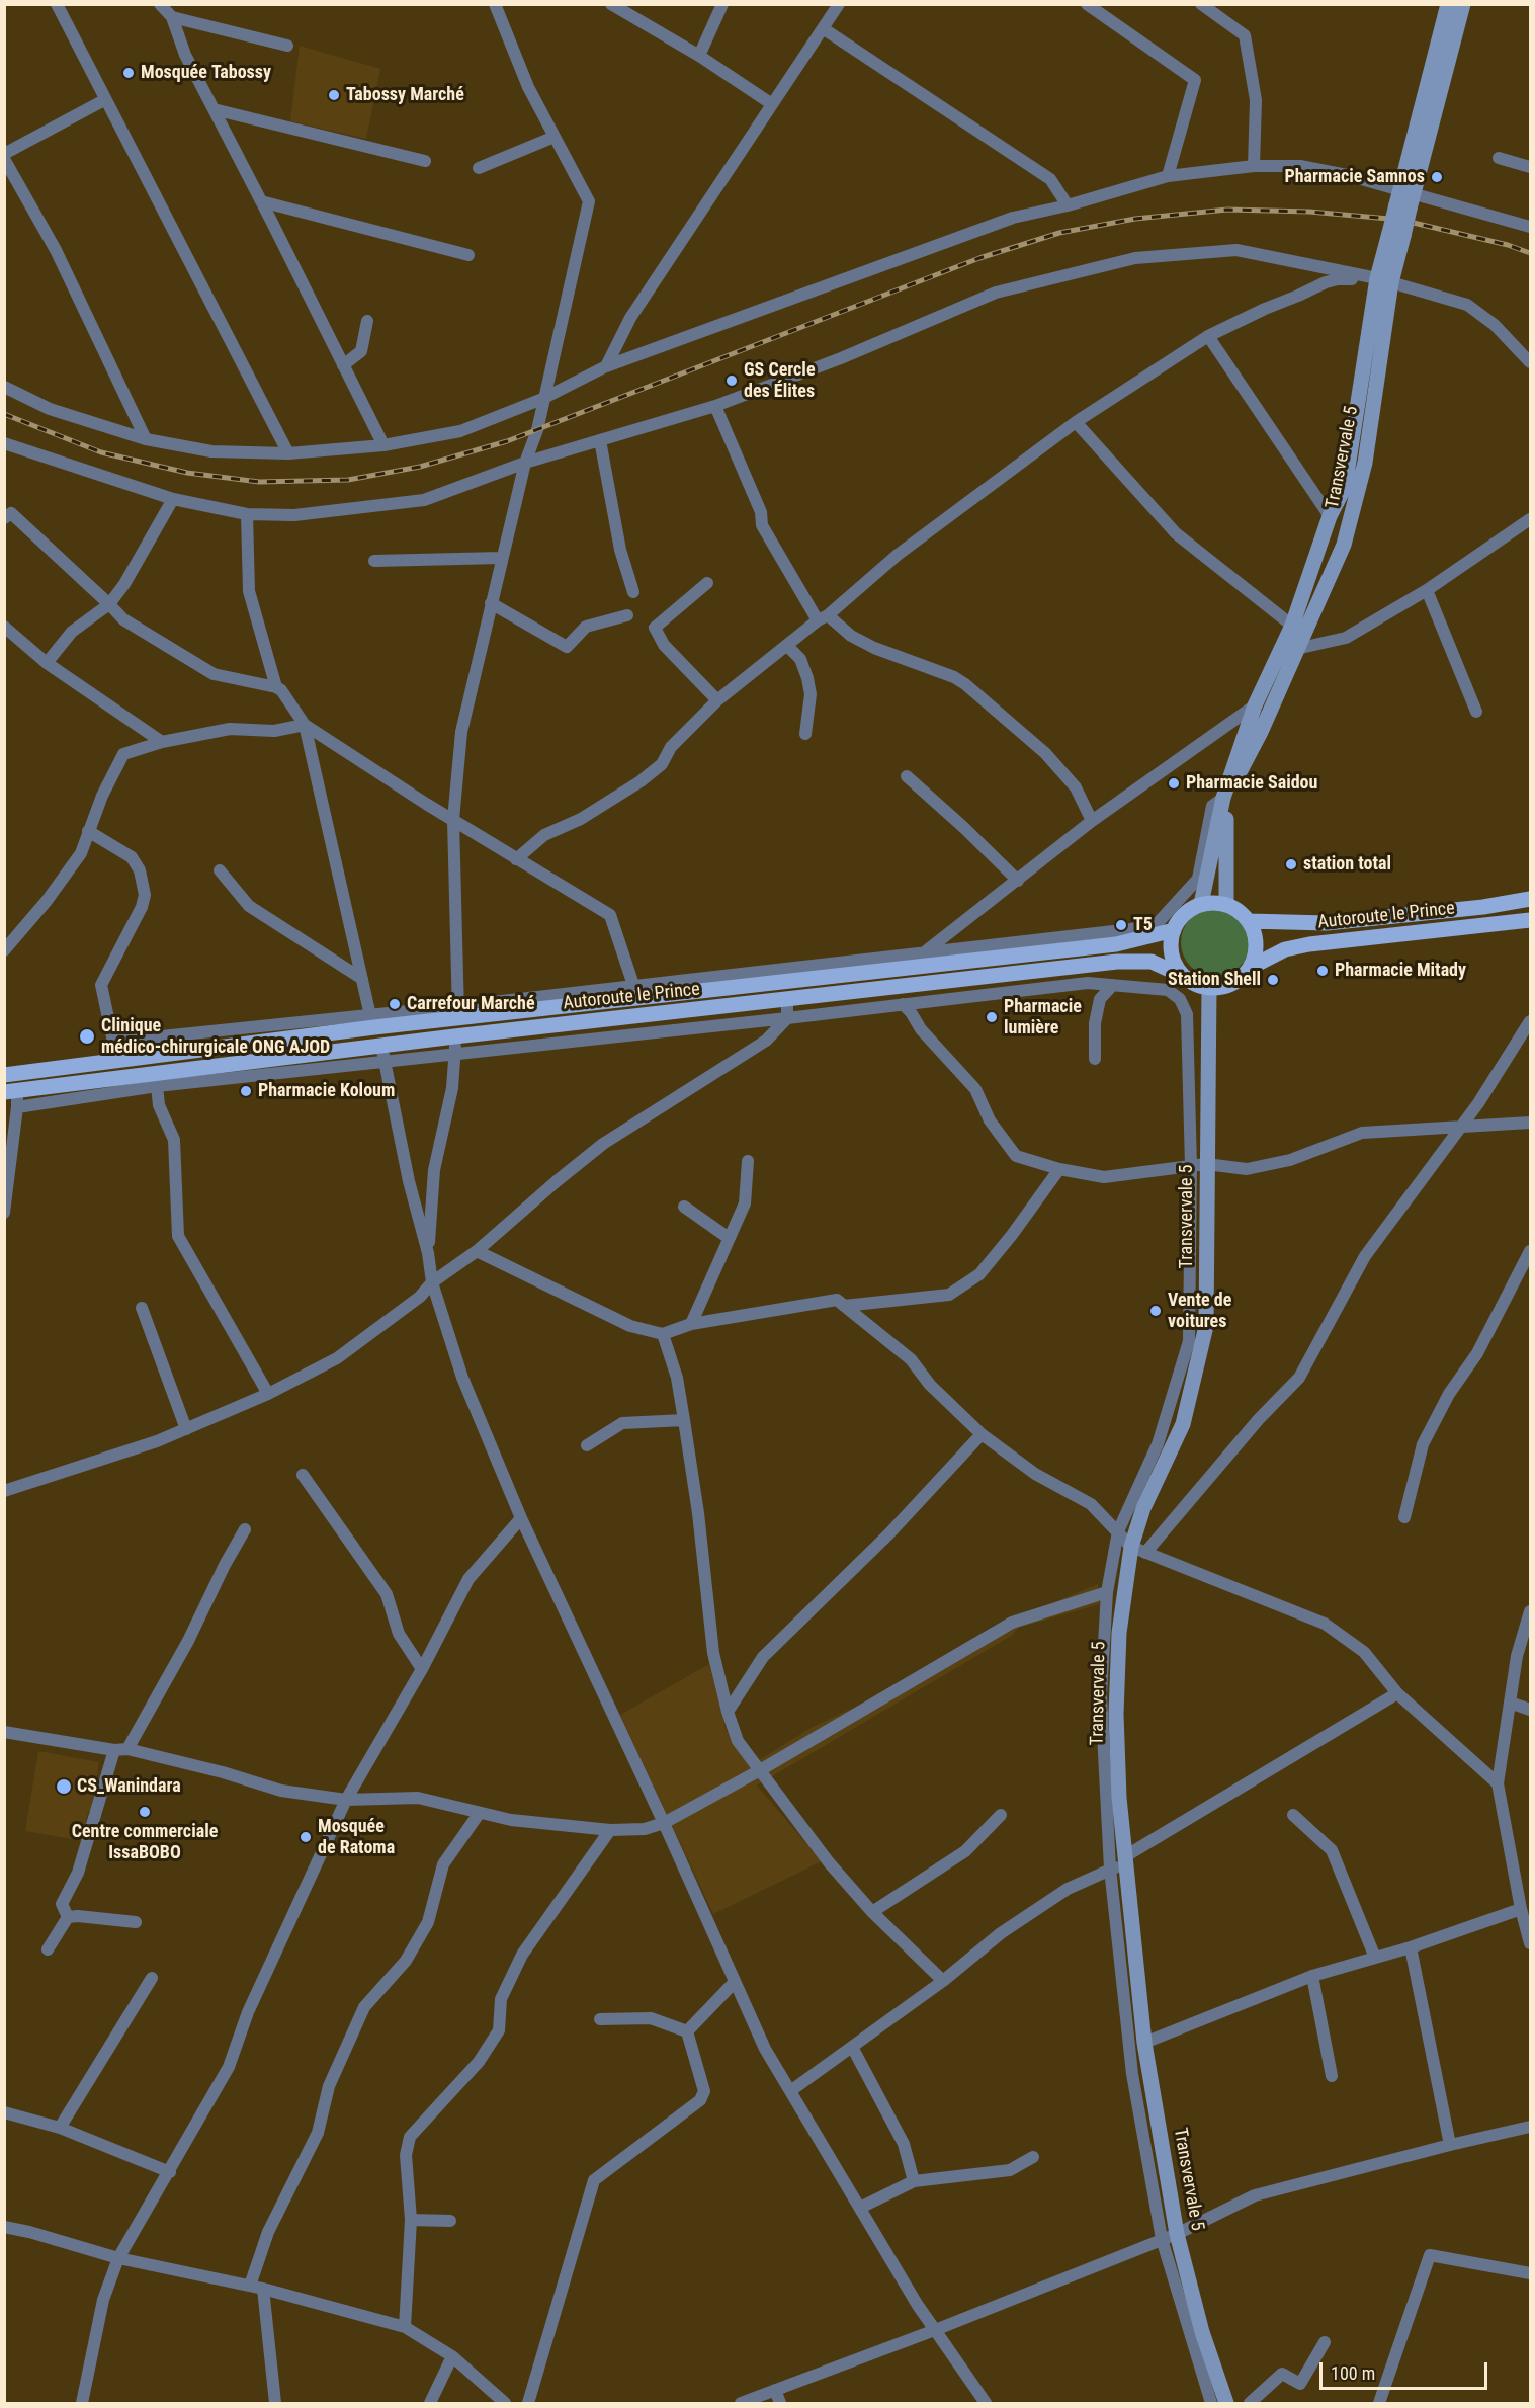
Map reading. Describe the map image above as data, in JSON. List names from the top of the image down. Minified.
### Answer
{"streets":{"main road":["Transvervale 5","Autoroute le Prince"]},"crossings":[["Transvervale 5","Autoroute le Prince"]],"places":["Mosquée Tabossy","Tabossy Marché","Pharmacie Samnos","GS Cercle des Élites","Pharmacie Saidou","station total","T5","Pharmacie Mitady","Station Shell","Carrefour Marché","Pharmacie lumière","Clinique médico-chirurgicale ONG AJOD","Pharmacie Koloum","Vente de voitures","CS_Wanindara","Centre commerciale IssaBOBO","Mosquée de Ratoma"],"scale_bar":"100 m"}
